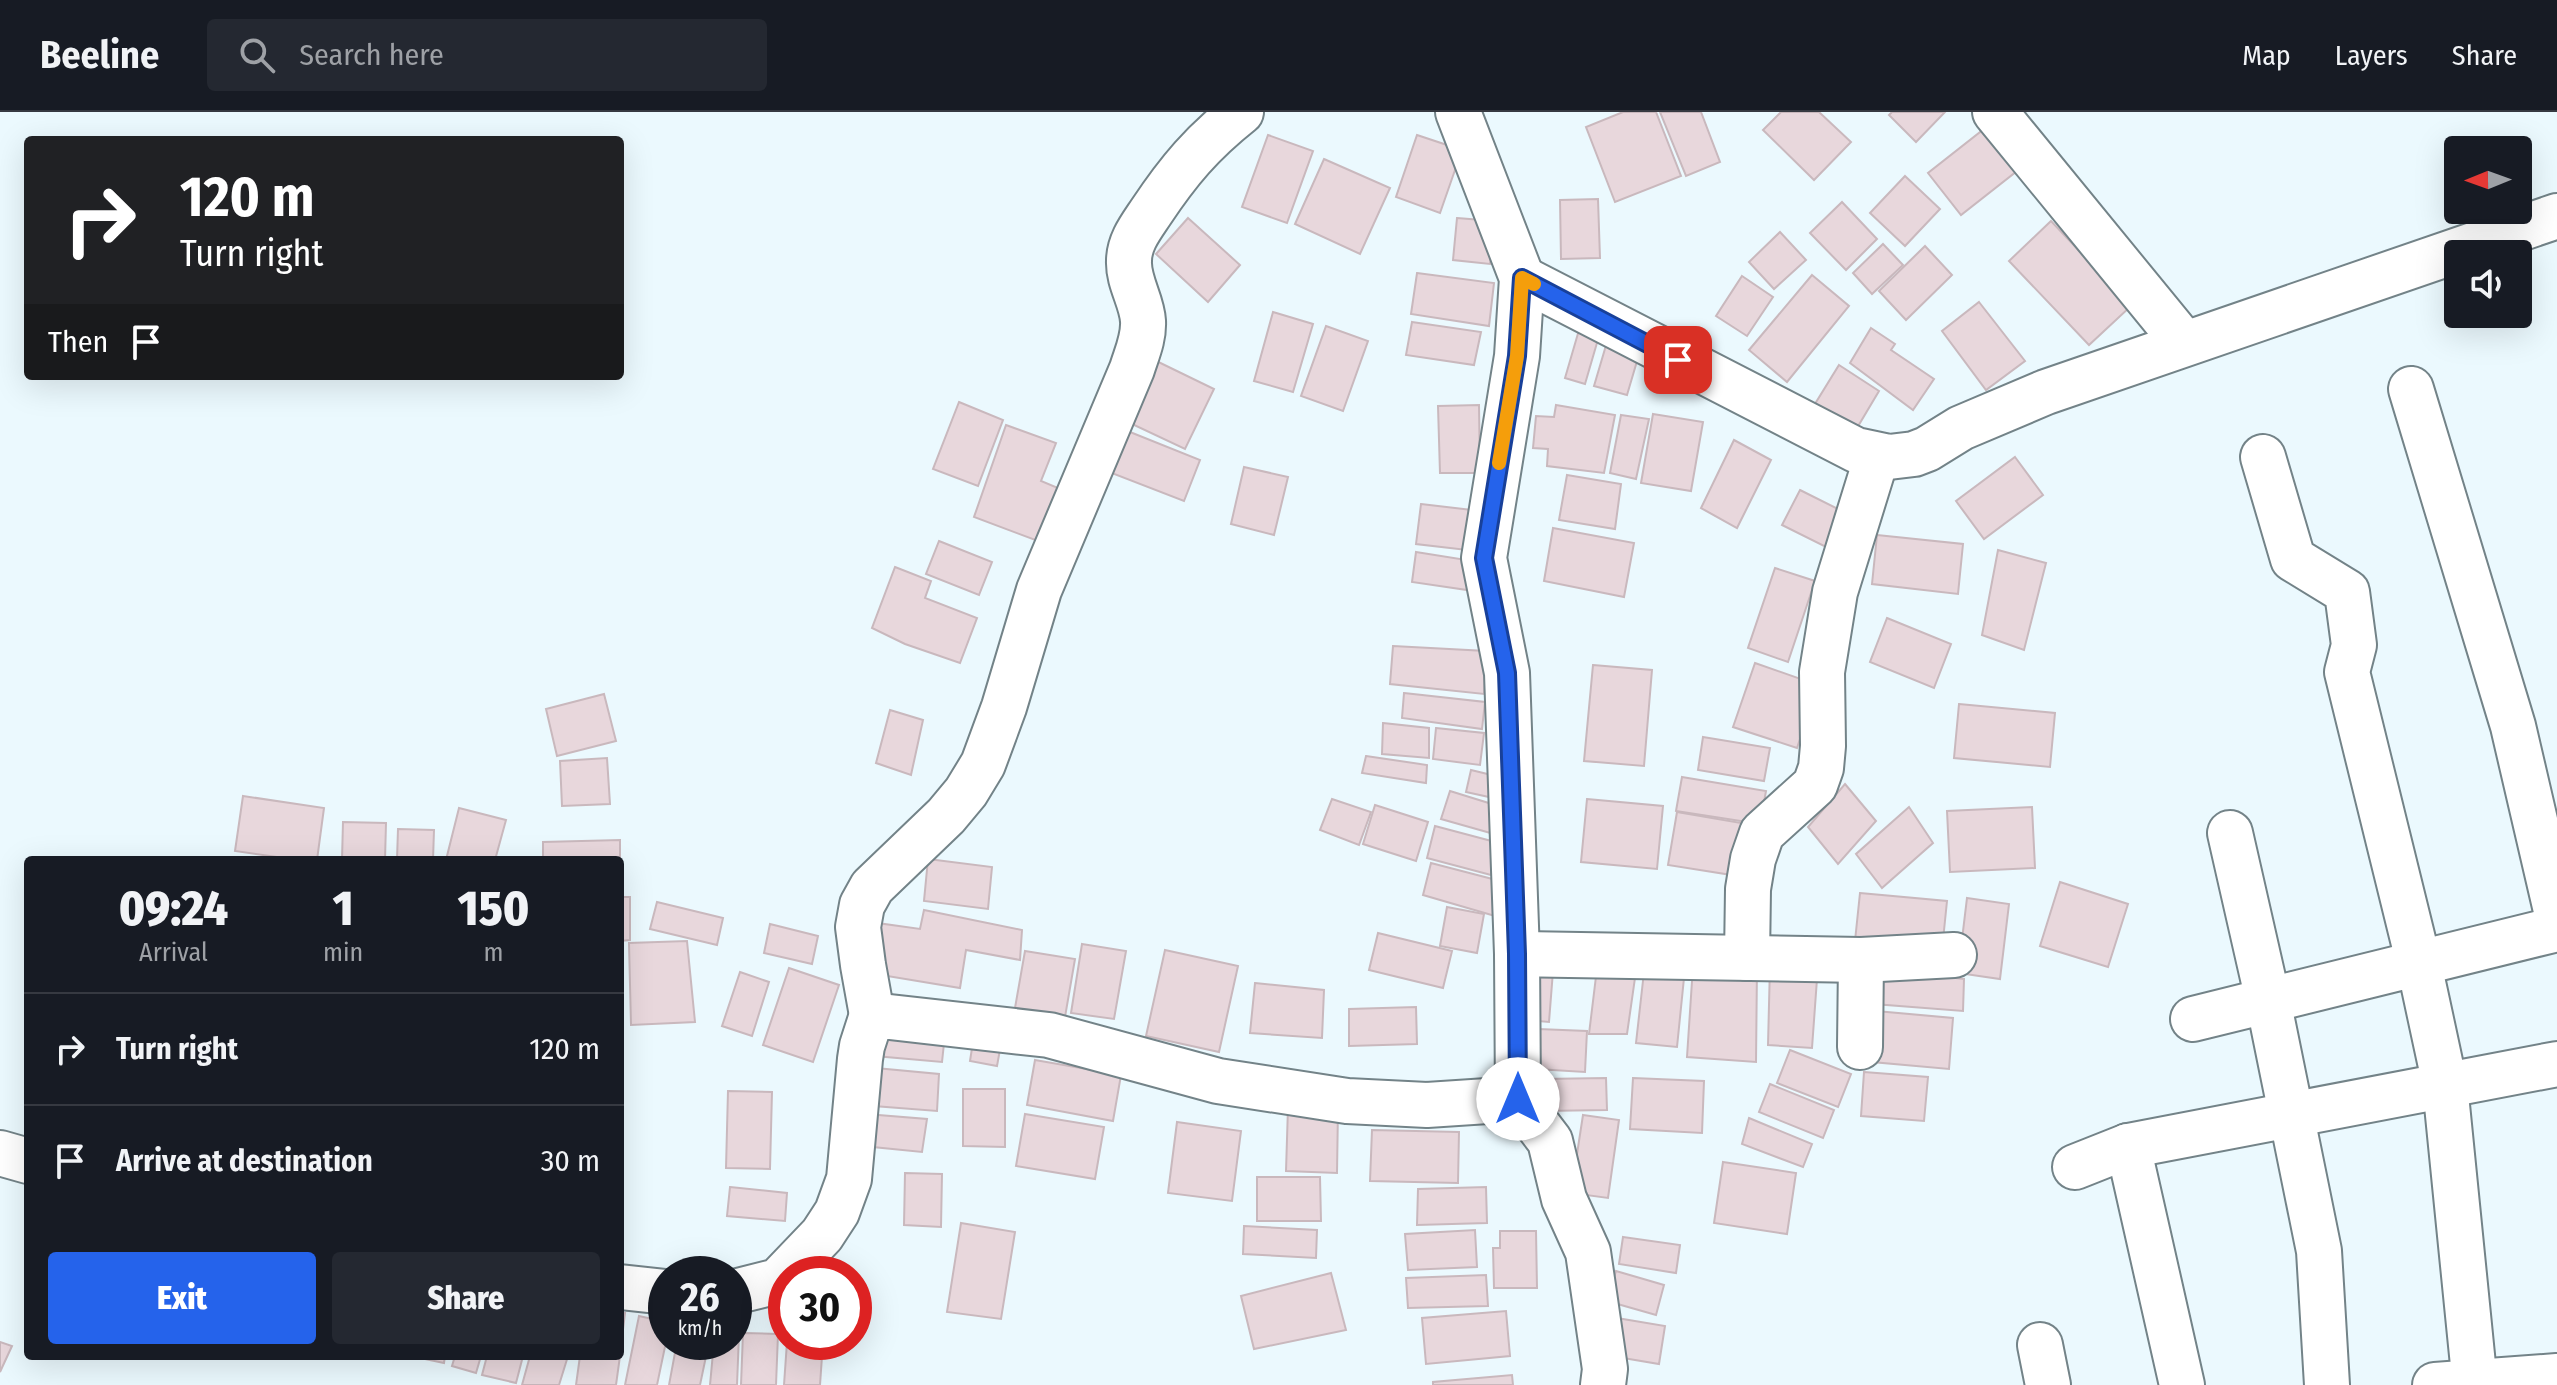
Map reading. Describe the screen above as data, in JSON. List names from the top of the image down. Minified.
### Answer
{"north":"left","page":{"header":"Beeline","search":"Search here","nav":["Map","Layers","Share"],"turn":["120 m","Turn right"],"then":"Then","eta":["09:24","Arrival","1","min","150","m"],"list":[{"name":"Turn right","value":"120 m"},{"name":"Arrive at destination","value":"30 m"}],"buttons":["Exit","Share"],"speed":"26 km/h","limit":"30"}}
